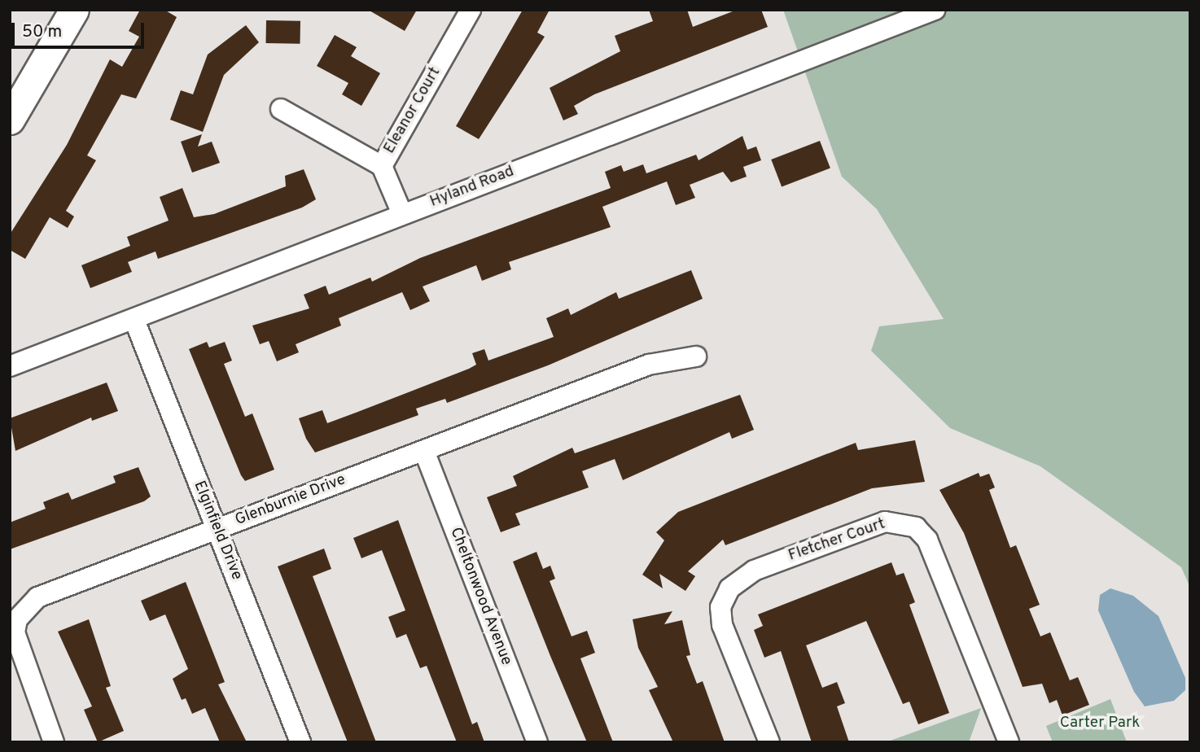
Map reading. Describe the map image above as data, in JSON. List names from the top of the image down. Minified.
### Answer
{"streets":{"street":["Eleanor Court","Hyland Road","Glenburnie Drive","Elginfield Drive","Fletcher Court","Cheltonwood Avenue"]},"crossings":[["Eleanor Court","Hyland Road"],["Hyland Road","Elginfield Drive"],["Glenburnie Drive","Elginfield Drive"],["Glenburnie Drive","Cheltonwood Avenue"]],"parks":["Carter Park"],"scale_bar":"50 m"}
